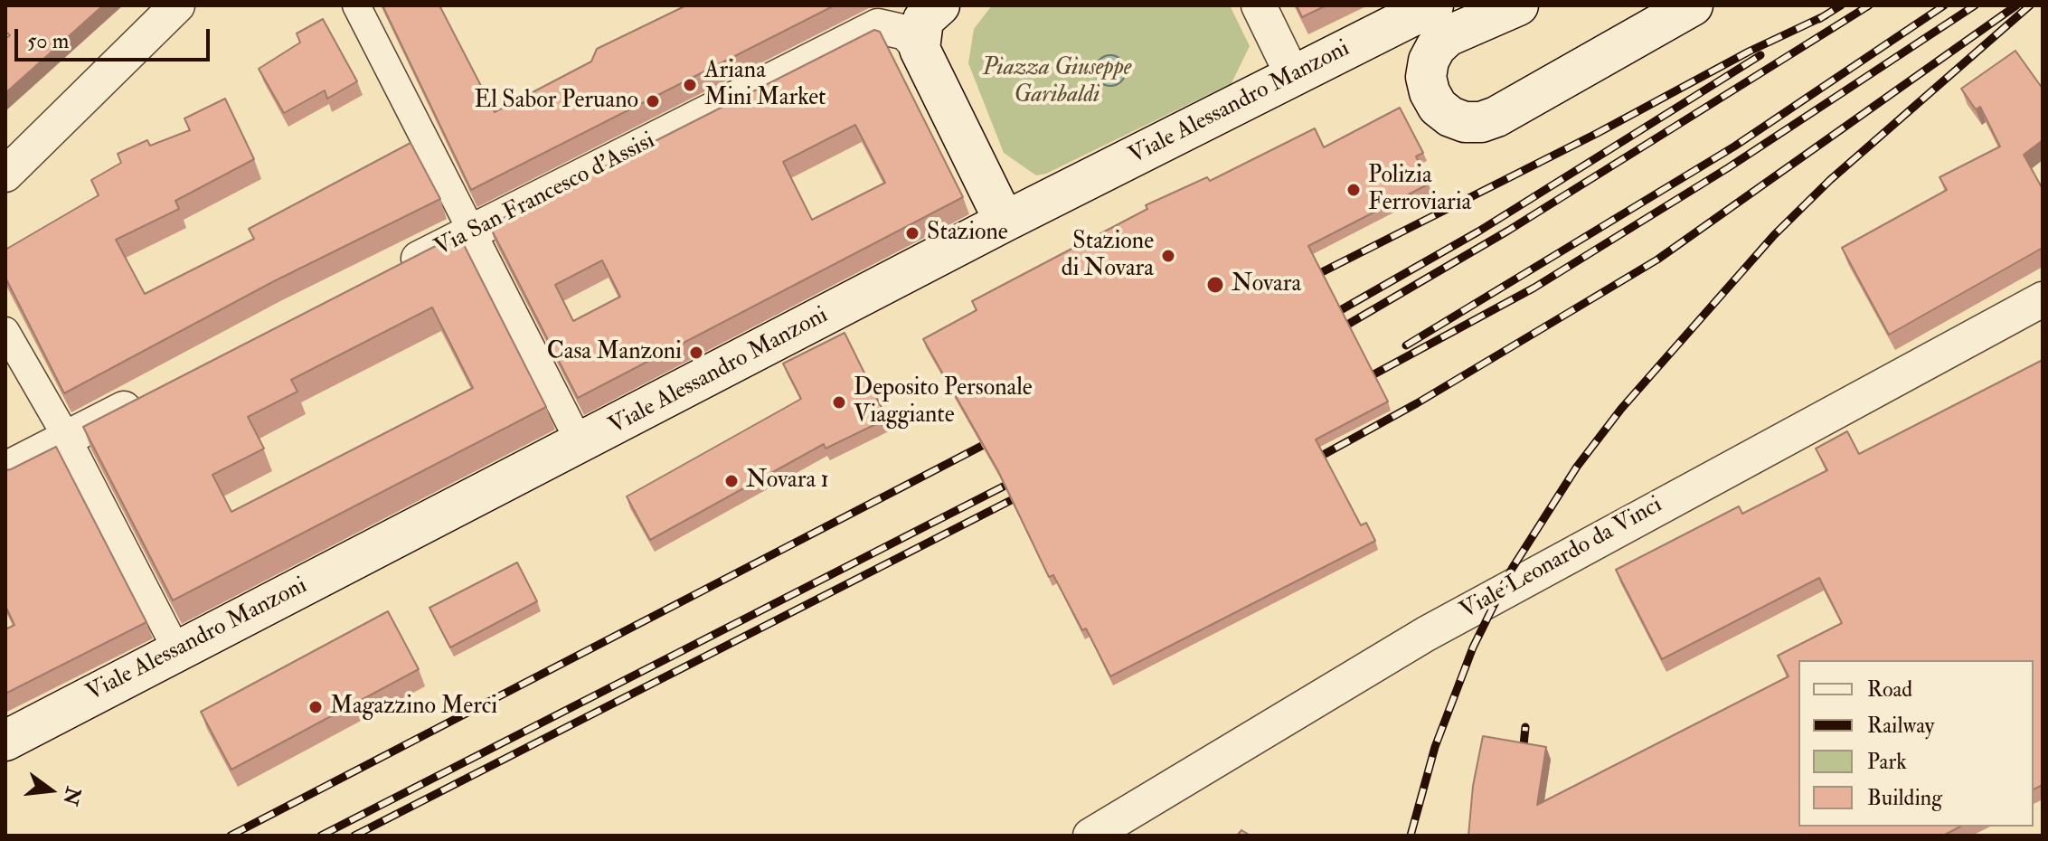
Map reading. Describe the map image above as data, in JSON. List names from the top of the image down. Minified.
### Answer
{"streets":{"main road":["Viale Alessandro Manzoni"],"street":["Via San Francesco d'Assisi","Viale Leonardo da Vinci"]},"parks":["Piazza Giuseppe Garibaldi"],"places":["Ariana Mini Market","El Sabor Peruano","Polizia Ferroviaria","Stazione","Stazione di Novara","Novara","Casa Manzoni","Deposito Personale Viaggiante","Novara 1","Magazzino Merci"],"legend":["Road","Railway","Park","Building"],"scale_bar":"50 m","north":"right"}
